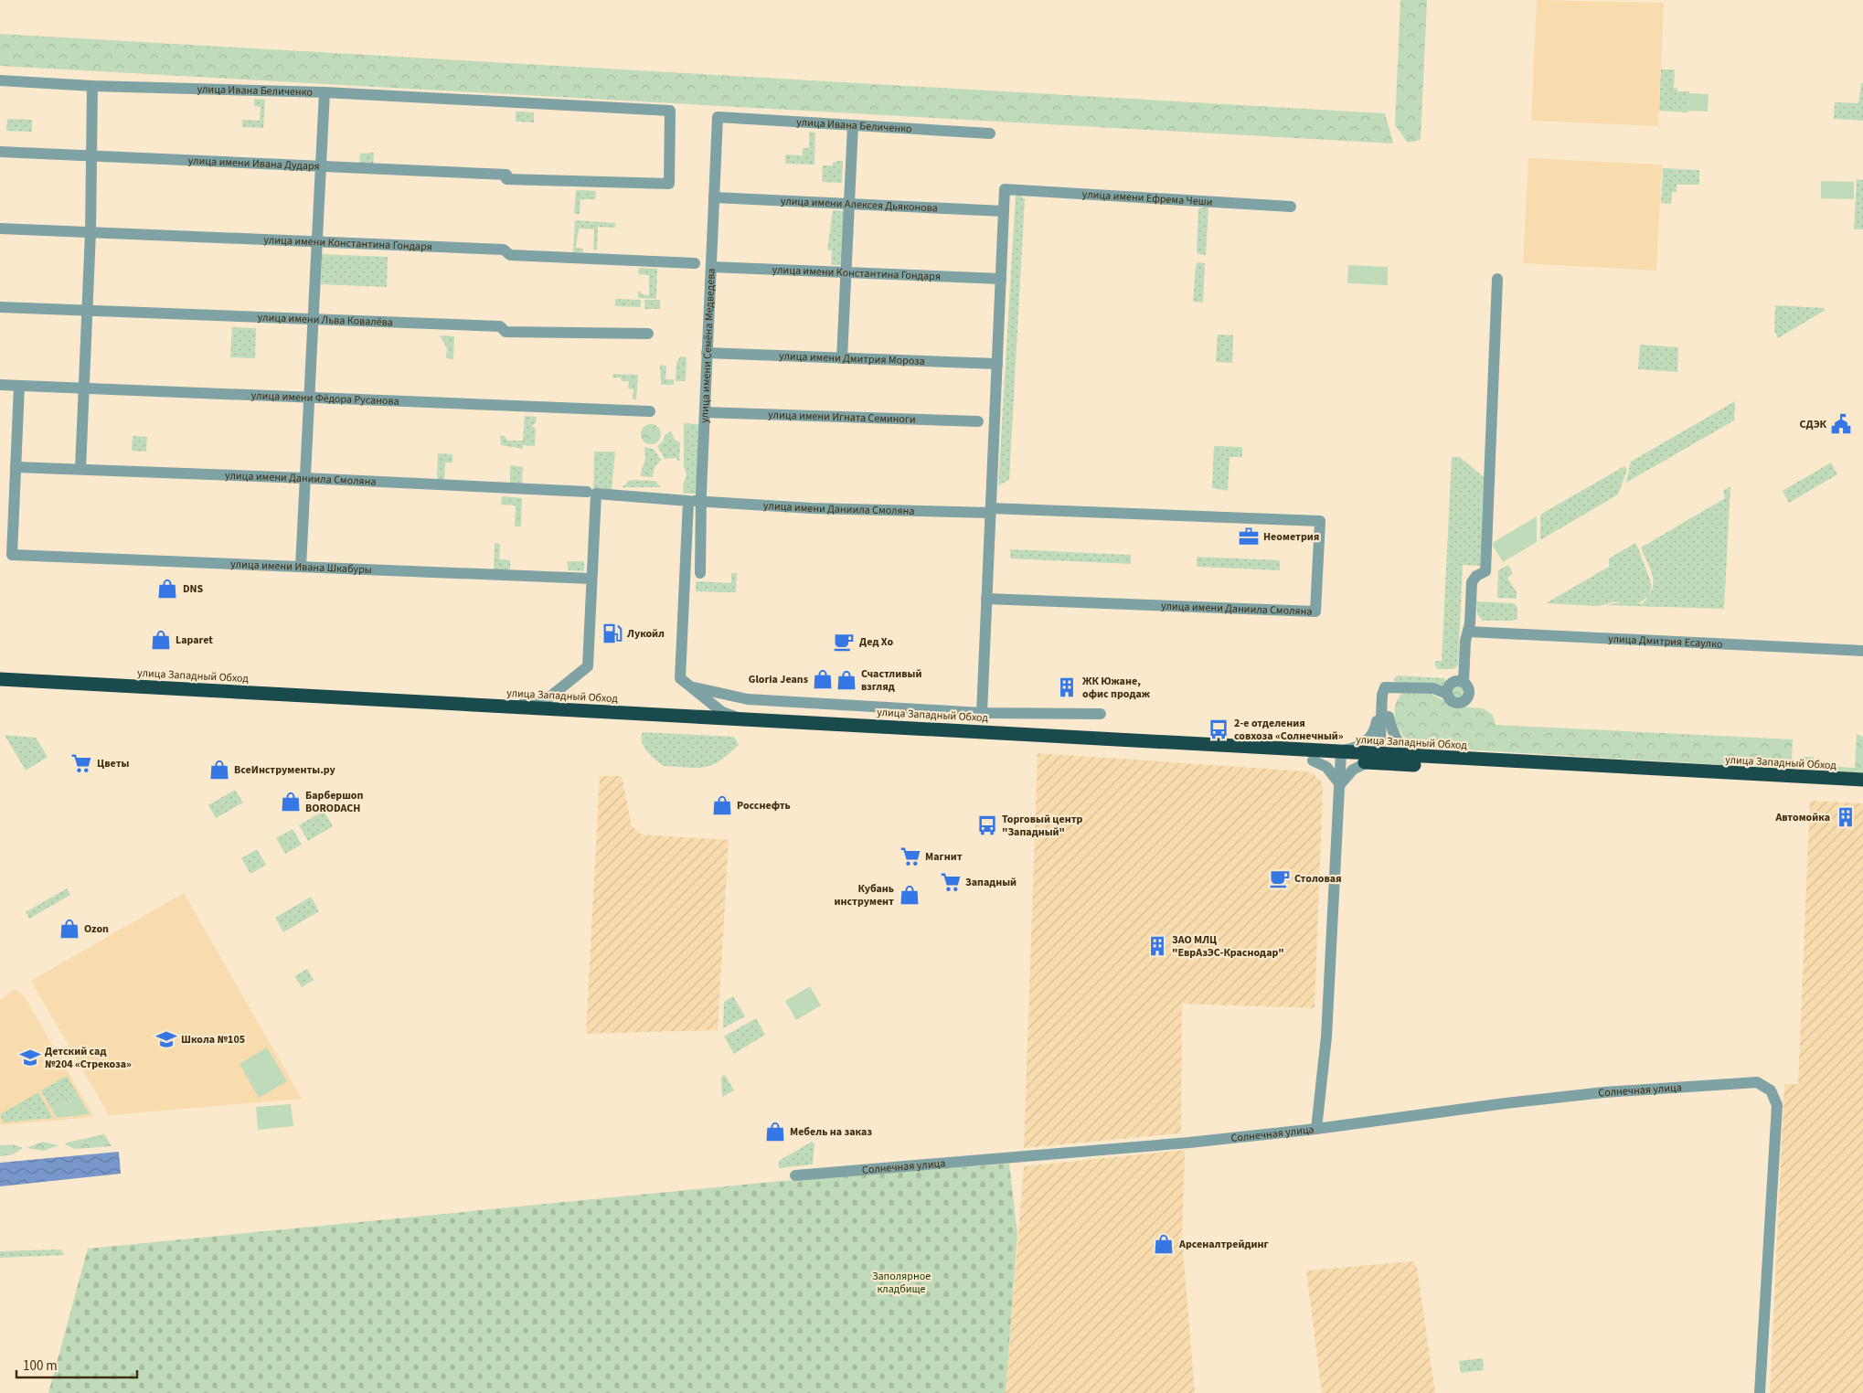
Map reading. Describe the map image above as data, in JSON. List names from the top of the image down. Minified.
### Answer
{"streets":{"highway":["улица Западный Обход"],"street":["улица Ивана Беличенко","улица имени Ивана Дударя","улица имени Ефрема Чеши","улица имени Алексея Дьяконова","улица имени Константина Гондаря","улица имени Льва Ковалёва","улица имени Семёна Медведева","улица имени Дмитрия Мороза","улица имени Фёдора Русанова","улица имени Игната Семиноги","улица имени Даниила Смоляна","улица имени Ивана Шкабуры","улица Дмитрия Есаулко","Солнечная улица"]},"crossings":[["улица Ивана Беличенко","улица имени Ивана Дударя"],["улица Ивана Беличенко","улица имени Семёна Медведева"],["улица имени Ефрема Чеши","улица имени Алексея Дьяконова"],["улица имени Алексея Дьяконова","улица имени Семёна Медведева"],["улица имени Константина Гондаря","улица имени Семёна Медведева"],["улица имени Семёна Медведева","улица имени Дмитрия Мороза"],["улица имени Семёна Медведева","улица имени Игната Семиноги"],["улица имени Семёна Медведева","улица имени Даниила Смоляна"],["улица имени Даниила Смоляна","улица имени Ивана Шкабуры"]],"parks":["Заполярное кладбище"],"places":{"public building":["СДЭК"],"office":["Неометрия"],"shop":["DNS","Laparet","Gloria Jeans","Счастливый взгляд","ВсеИнструменты.ру","Барбершоп BORODACH","Росснефть","Кубань инструмент","Ozon","Мебель на заказ","Арсеналтрейдинг"],"fuel station":["Лукойл"],"cafe":["Дед Хо","Столовая"],"building":["ЖК Южане, офис продаж","Автомойка","ЗАО МЛЦ \"ЕврАзЭС-Краснодар\""],"bus stop":["2-е отделения совхоза «Солнечный»","Торговый центр \"Западный\""],"supermarket":["Цветы","Магнит","Западный"],"school or university":["Школа №105","Детский сад №204 «Стрекоза»"]},"scale_bar":"100 m"}
